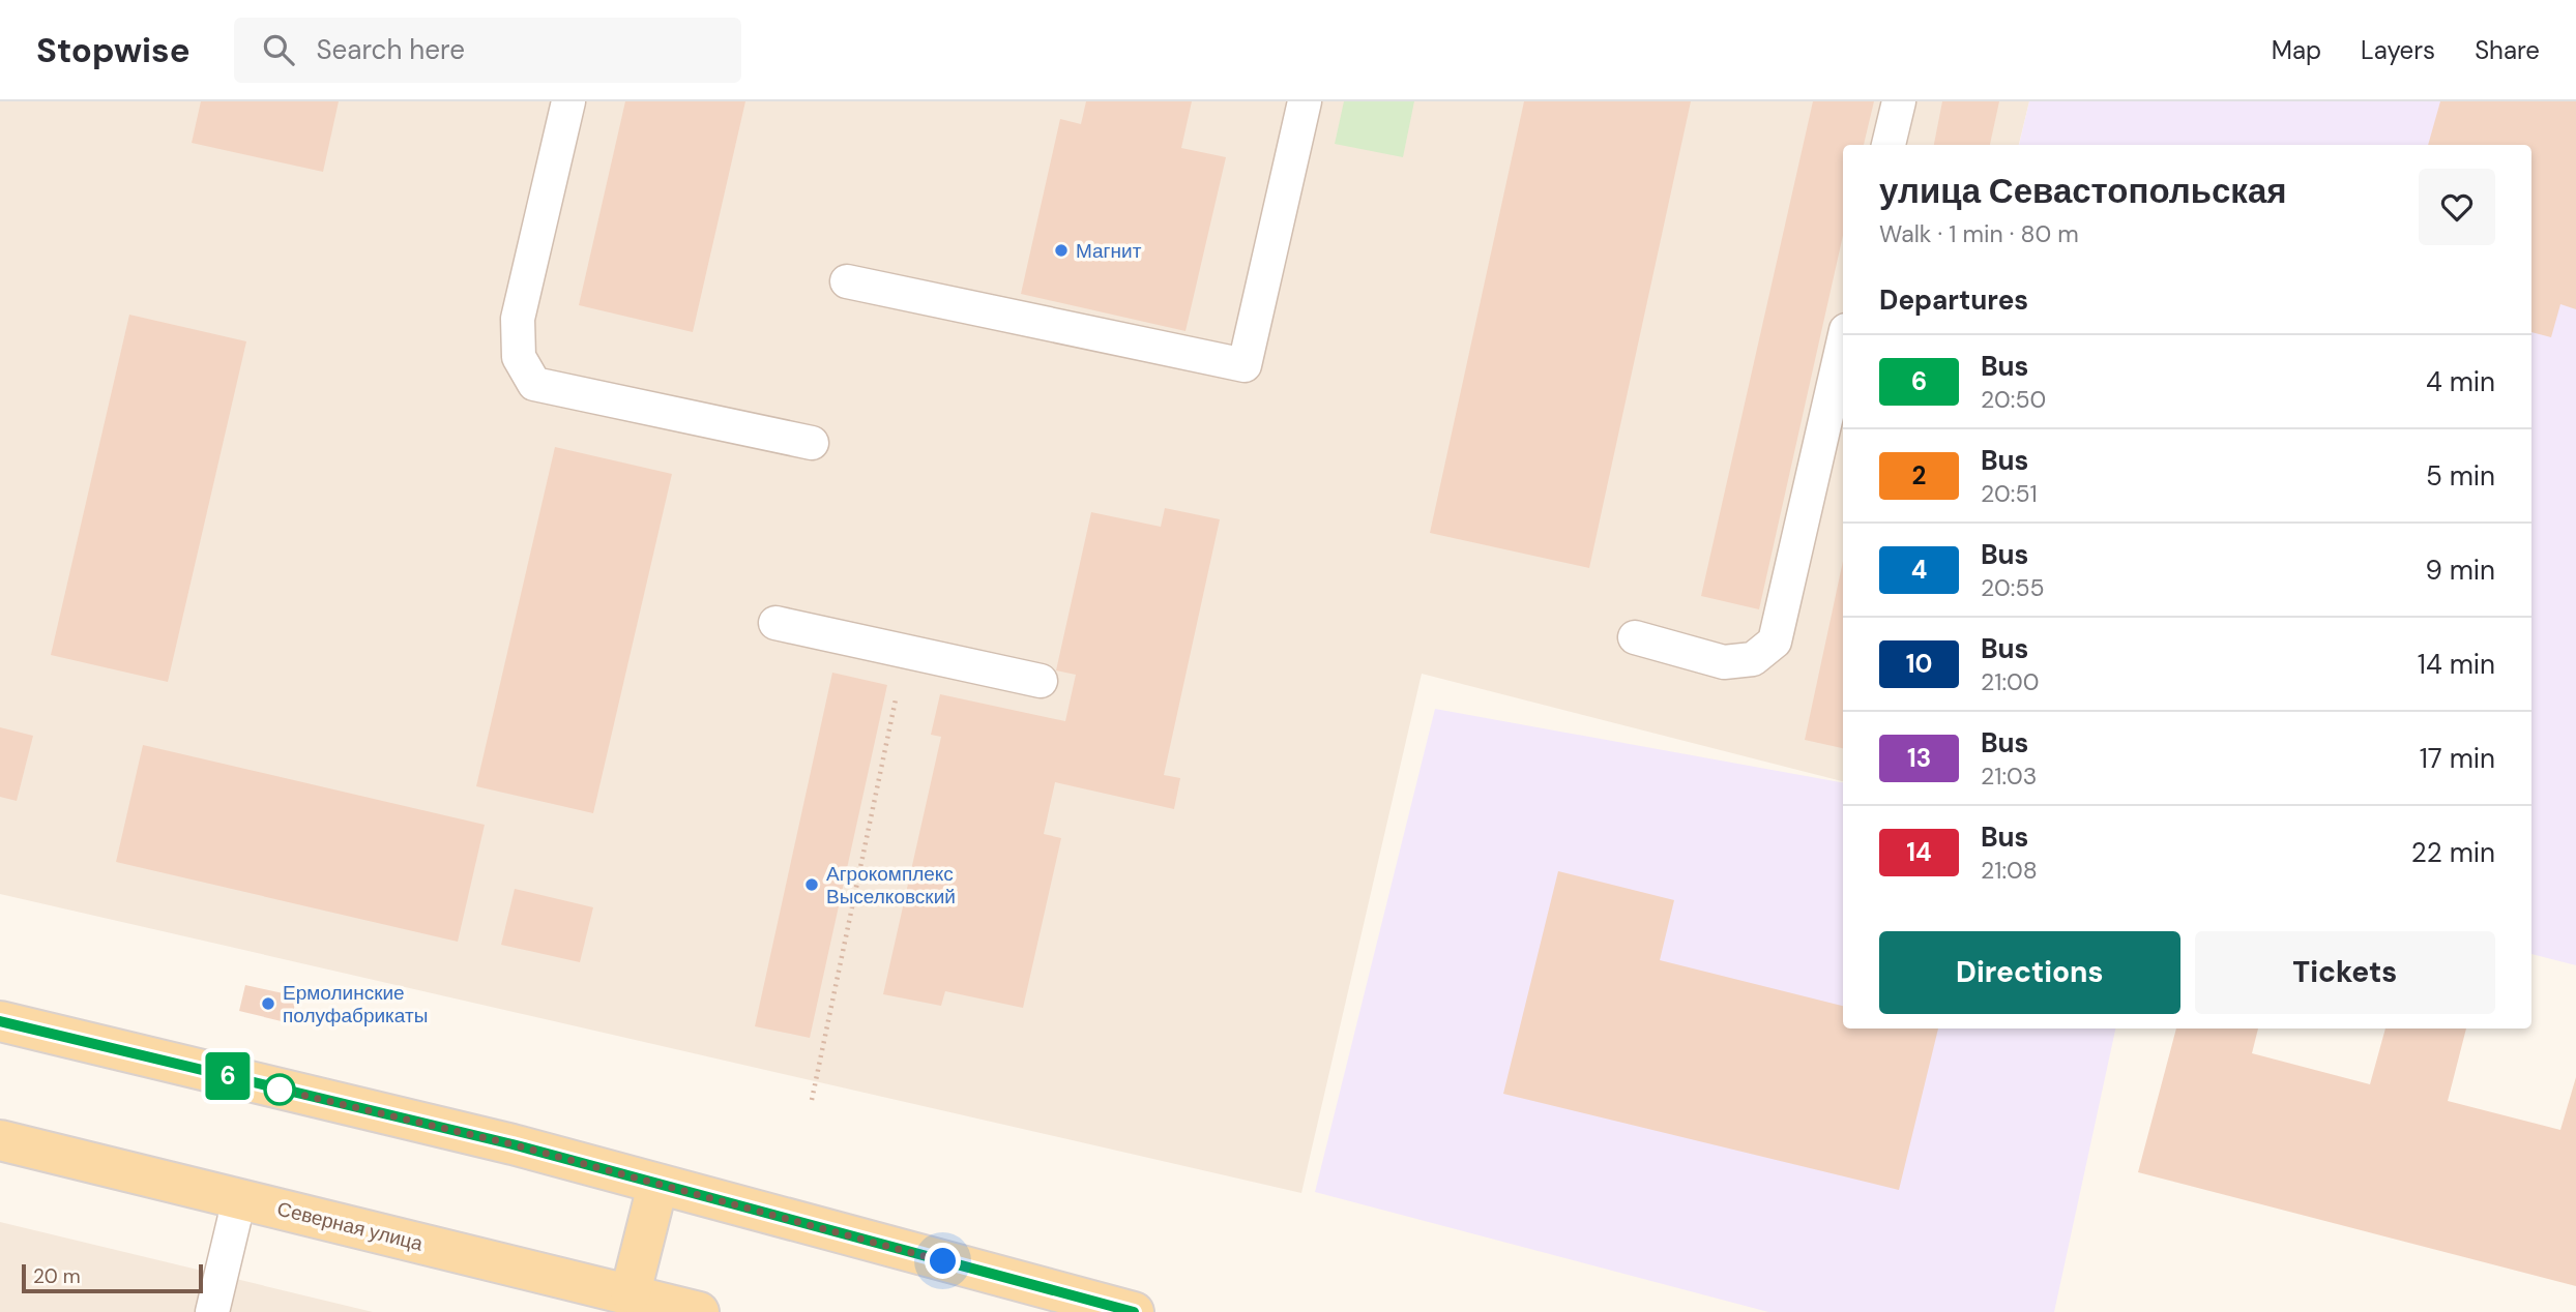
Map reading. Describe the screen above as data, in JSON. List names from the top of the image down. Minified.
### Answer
{"streets":{"main road":["Северная улица"]},"places":["Магнит","Агрокомплекс Выселковский","Ермолинские полуфабрикаты"],"lines":["bus line 6"],"scale_bar":"20 m","page":{"header":"Stopwise","search":"Search here","nav":["Map","Layers","Share"],"on_map":"6","heading":[["улица Севастопольская","Walk · 1 min · 80 m"],"Departures"],"list":[{"mark":"6","name":"Bus","note":"20:50","value":"4 min"},{"mark":"2","name":"Bus","note":"20:51","value":"5 min"},{"mark":"4","name":"Bus","note":"20:55","value":"9 min"},{"mark":"10","name":"Bus","note":"21:00","value":"14 min"},{"mark":"13","name":"Bus","note":"21:03","value":"17 min"},{"mark":"14","name":"Bus","note":"21:08","value":"22 min"}],"buttons":["Directions","Tickets"],"scale":"20 m"}}
